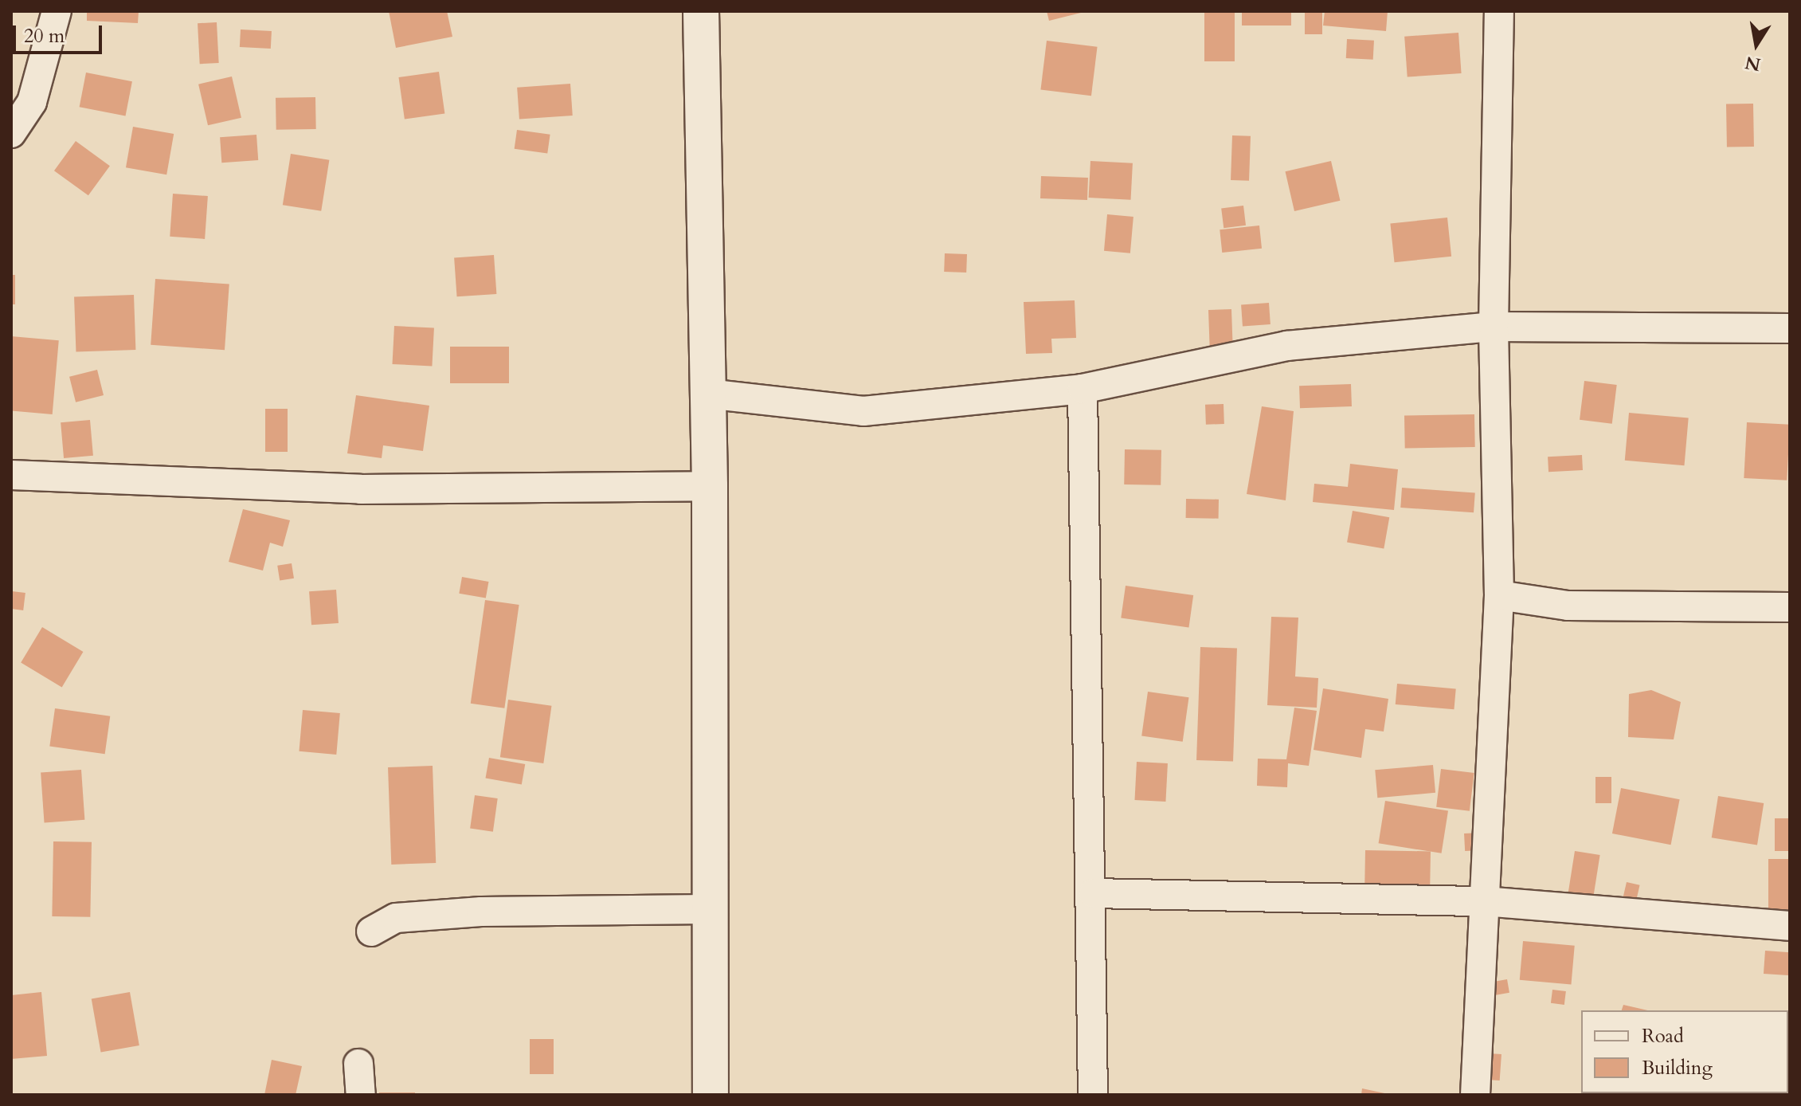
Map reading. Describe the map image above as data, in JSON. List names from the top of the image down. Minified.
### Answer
{"legend":["Road","Building"],"scale_bar":"20 m","north":"bottom"}
